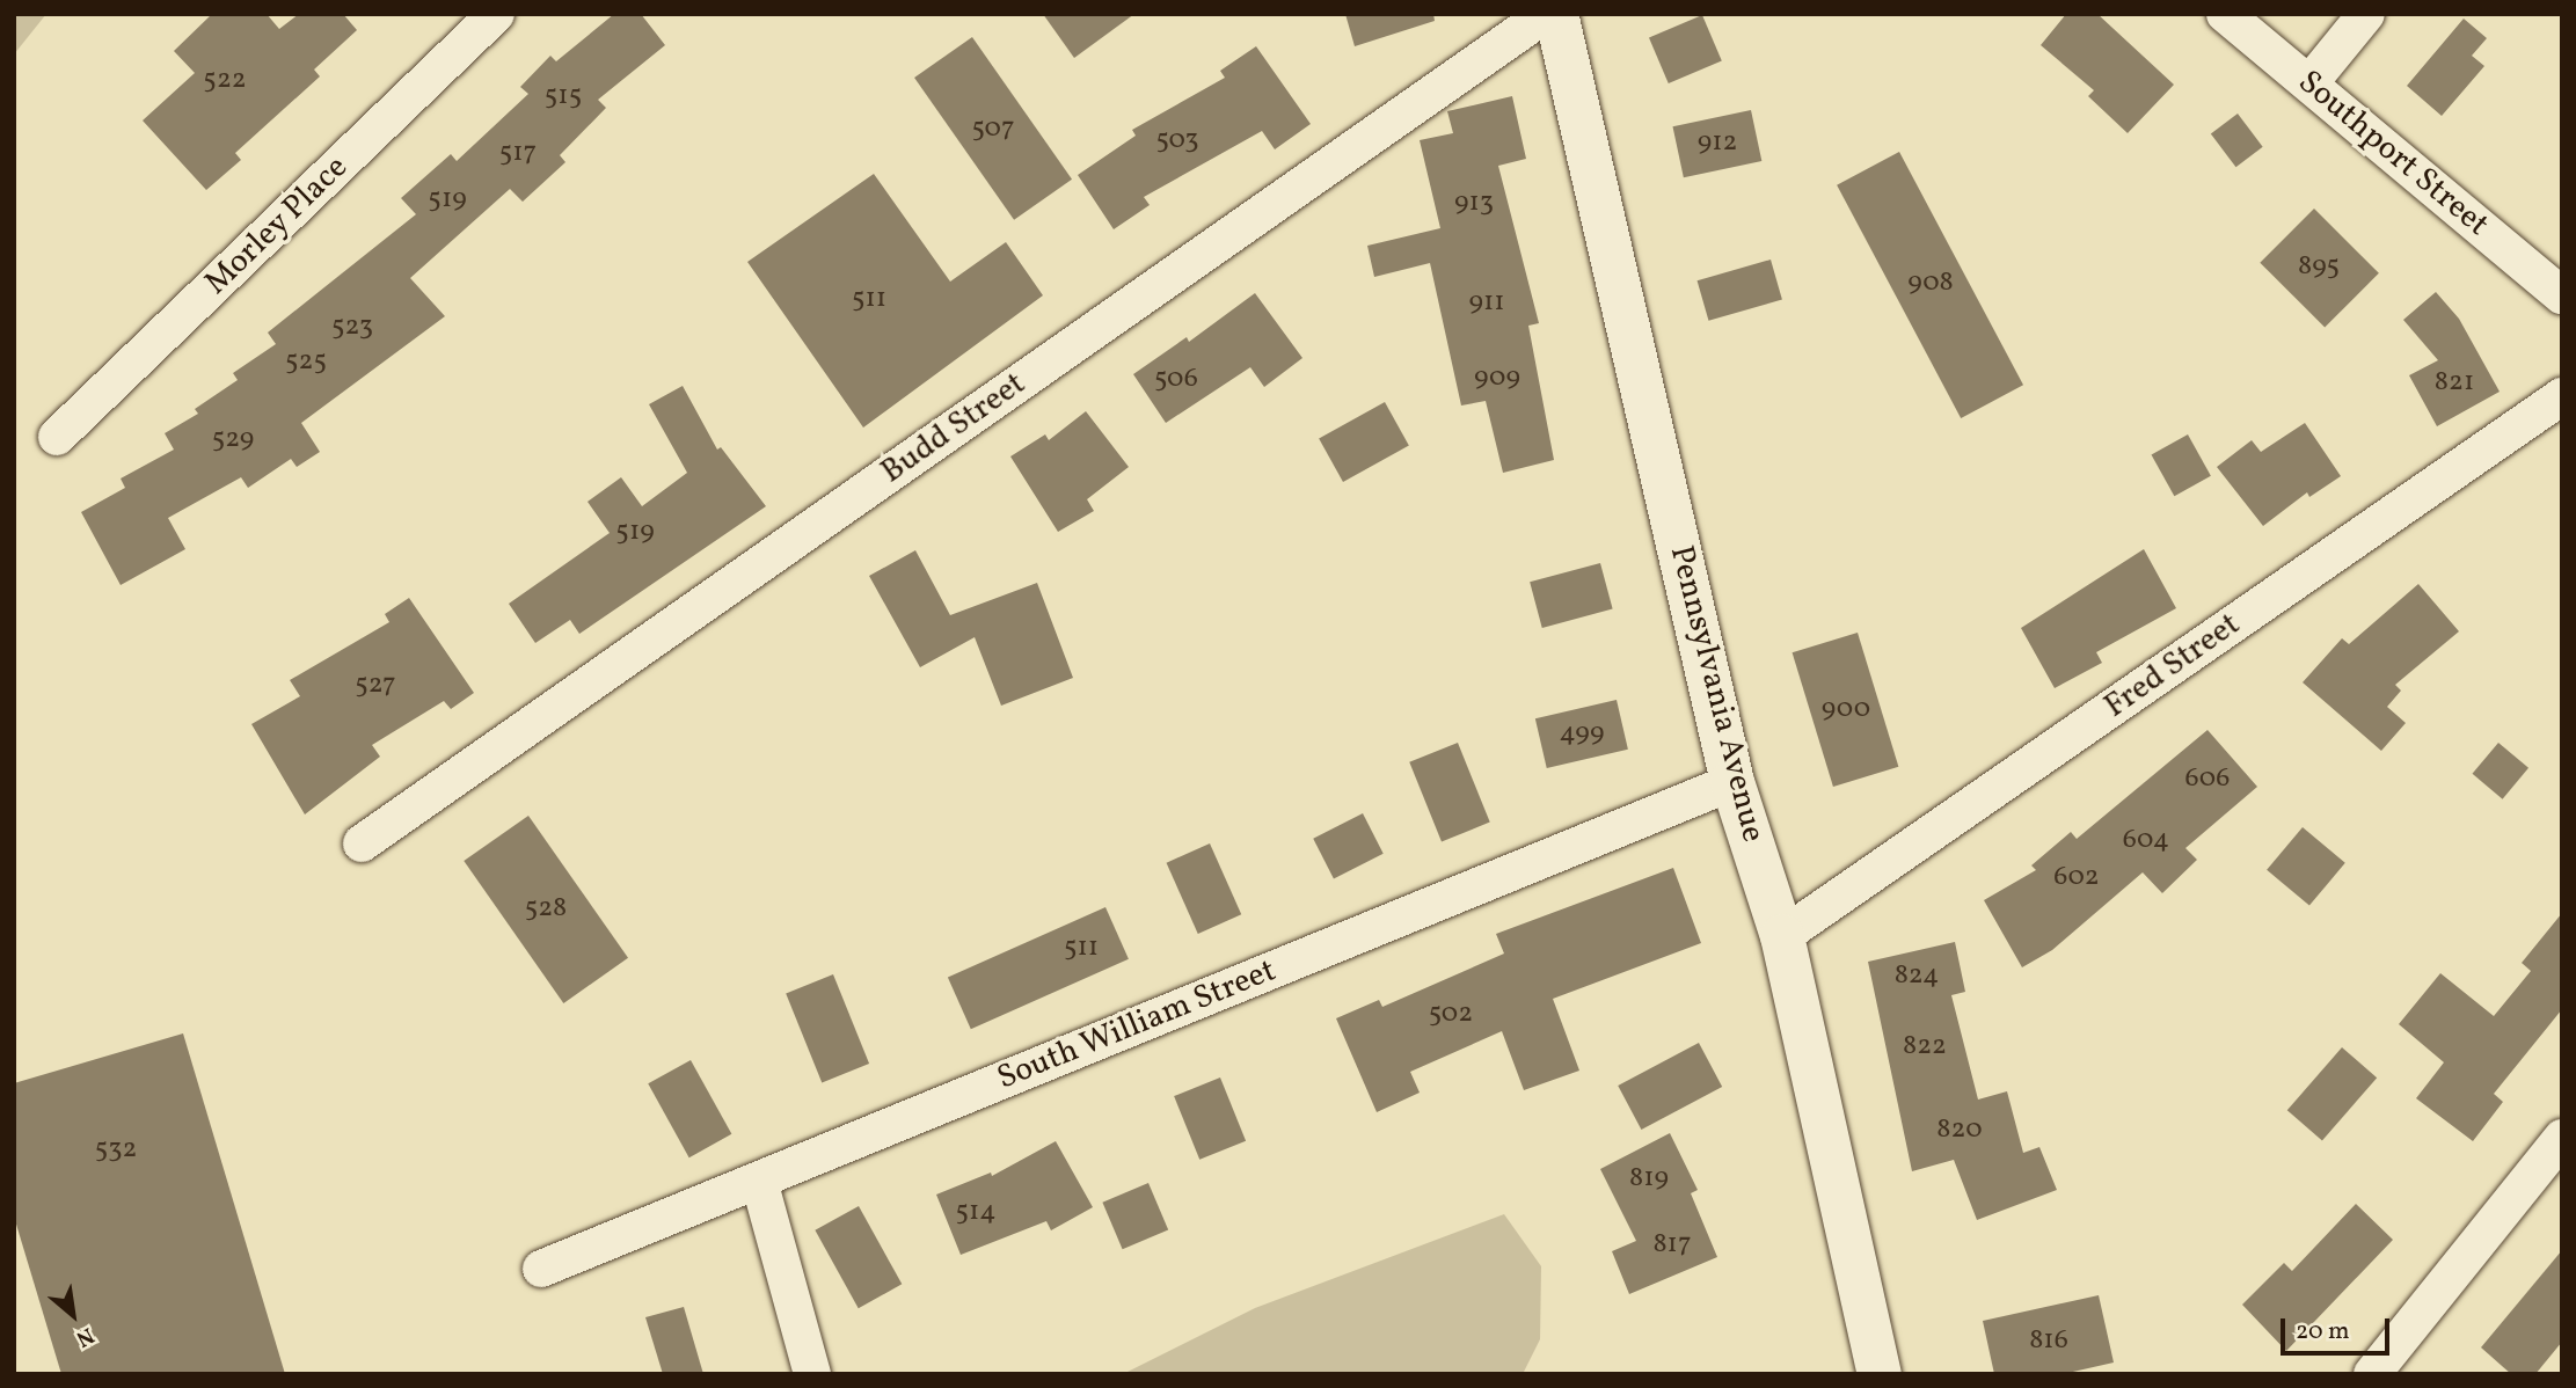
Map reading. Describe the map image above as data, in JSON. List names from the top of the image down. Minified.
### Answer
{"streets":{"main road":["Pennsylvania Avenue"],"street":["Southport Street","Morley Place","Budd Street","Fred Street","South William Street"]},"crossings":[["Fred Street","Pennsylvania Avenue"],["Pennsylvania Avenue","South William Street"]],"house_numbers":["522","515","507","503","912","517","519","913","895","908","511","911","523","525","909","506","821","529","519","527","900","499","606","604","602","528","511","824","502","822","820","532","819","514","817","816"],"scale_bar":"20 m","north":"bottom right"}
